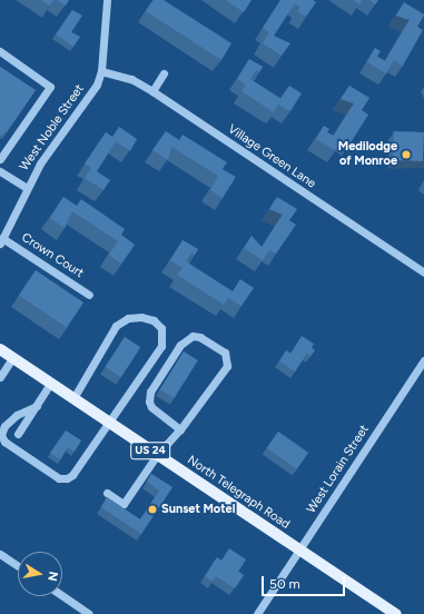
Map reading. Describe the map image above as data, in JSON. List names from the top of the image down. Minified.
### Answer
{"streets":{"main road":["US 24","North Telegraph Road"],"street":["West Noble Street","Village Green Lane","Crown Court","West Lorain Street"]},"crossings":[["West Noble Street","Village Green Lane"],["West Noble Street","Crown Court"],["West Lorain Street","North Telegraph Road"]],"places":["Medilodge of Monroe","Sunset Motel"],"scale_bar":"50 m","north":"right"}
